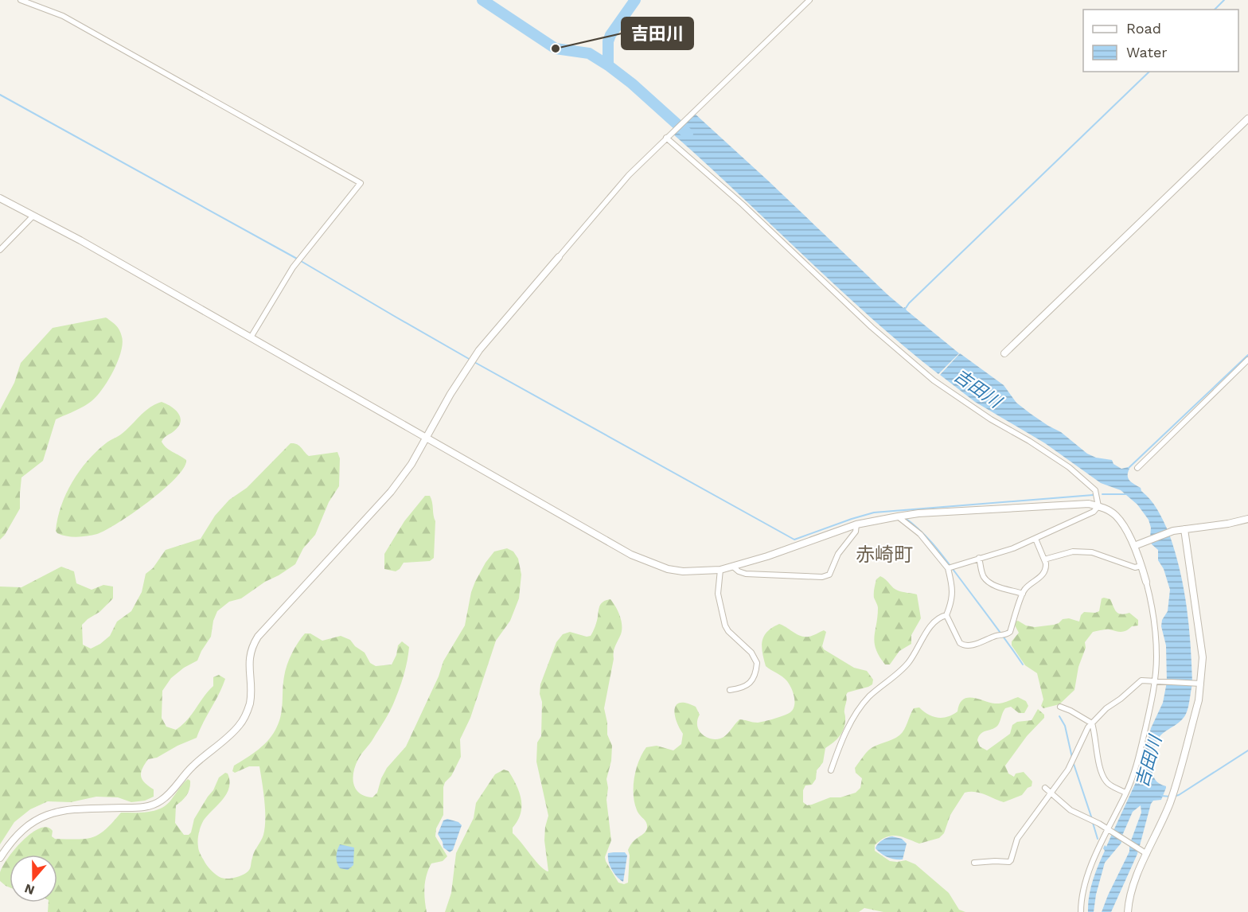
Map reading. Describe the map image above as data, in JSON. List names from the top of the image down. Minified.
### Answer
{"districts":["赤崎町"],"water":["吉田川"],"places":["吉田川"],"legend":["Road","Water"],"north":"bottom"}
